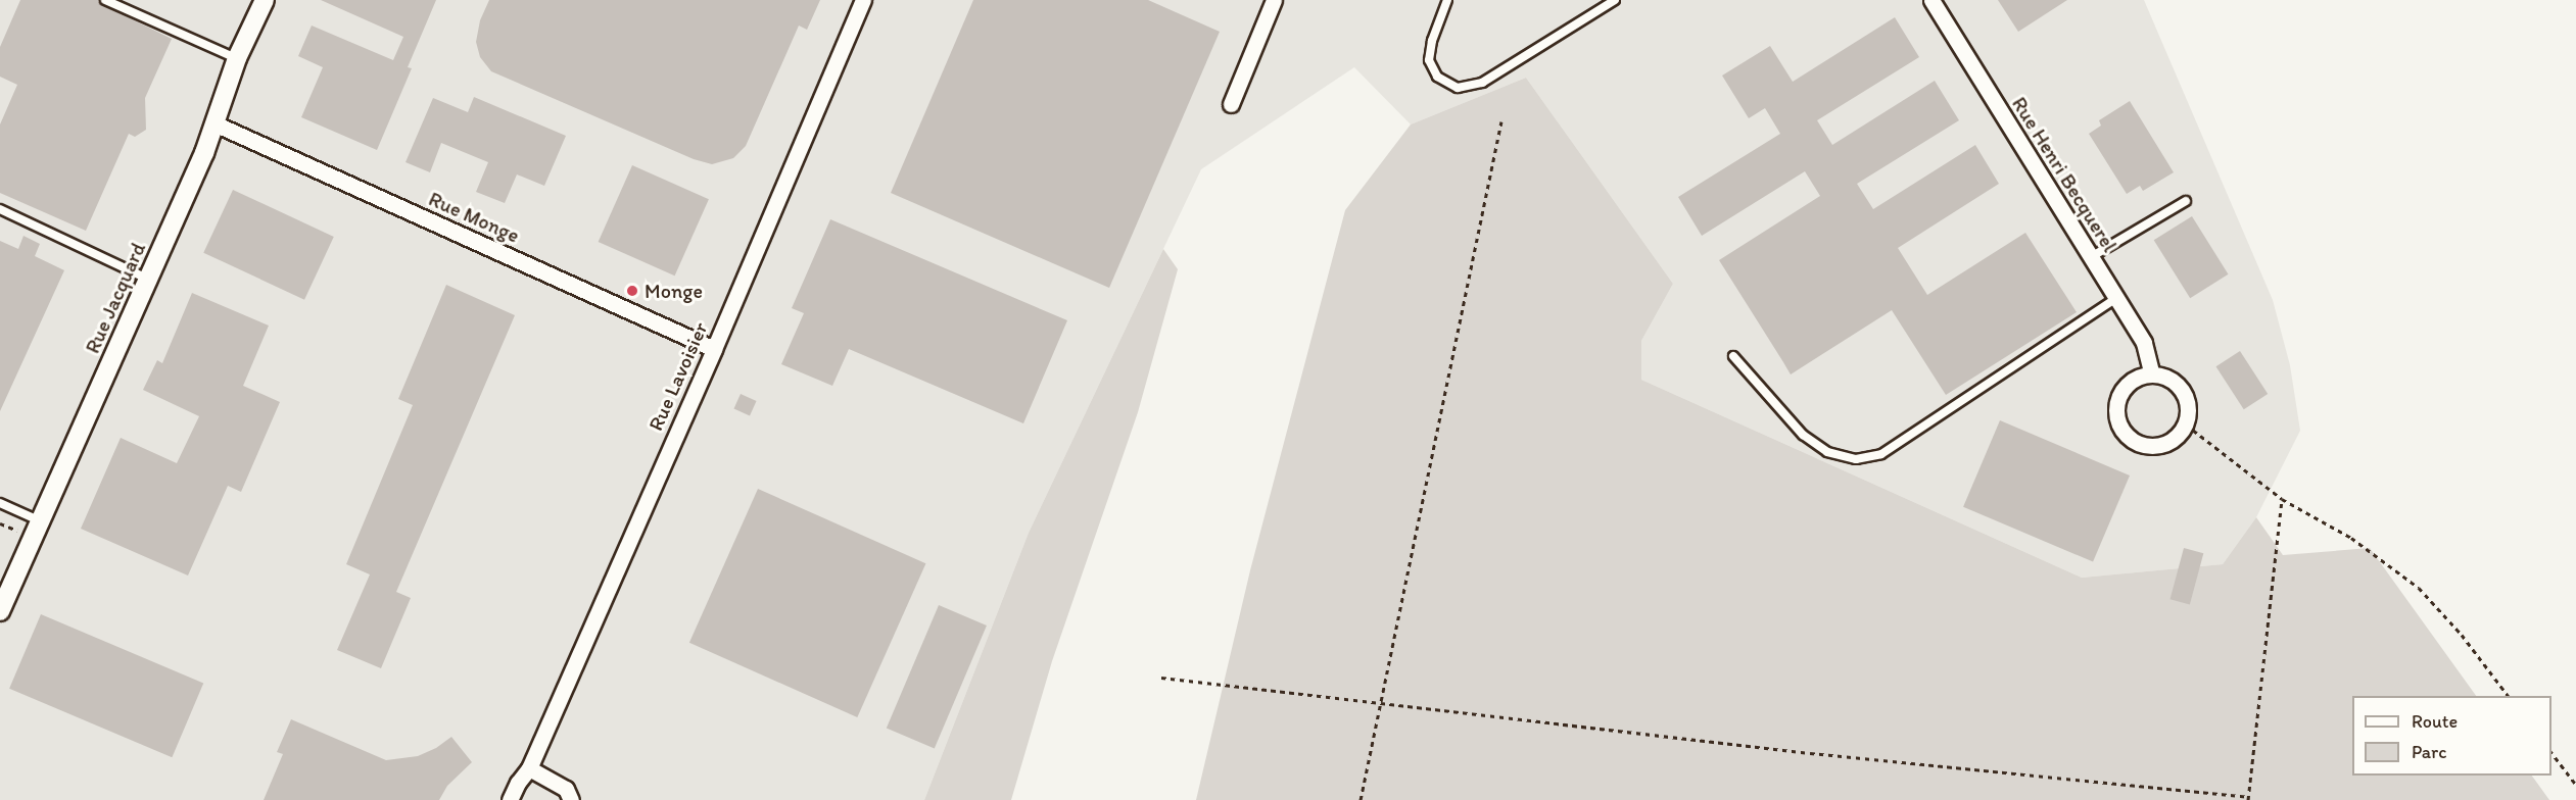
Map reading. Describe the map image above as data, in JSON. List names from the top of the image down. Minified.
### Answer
{"streets":{"street":["Rue Henri Becquerel","Rue Monge","Rue Jacquard","Rue Lavoisier"]},"crossings":[["Rue Monge","Rue Jacquard"],["Rue Monge","Rue Lavoisier"]],"places":["Monge"],"legend":["Route","Parc"]}
